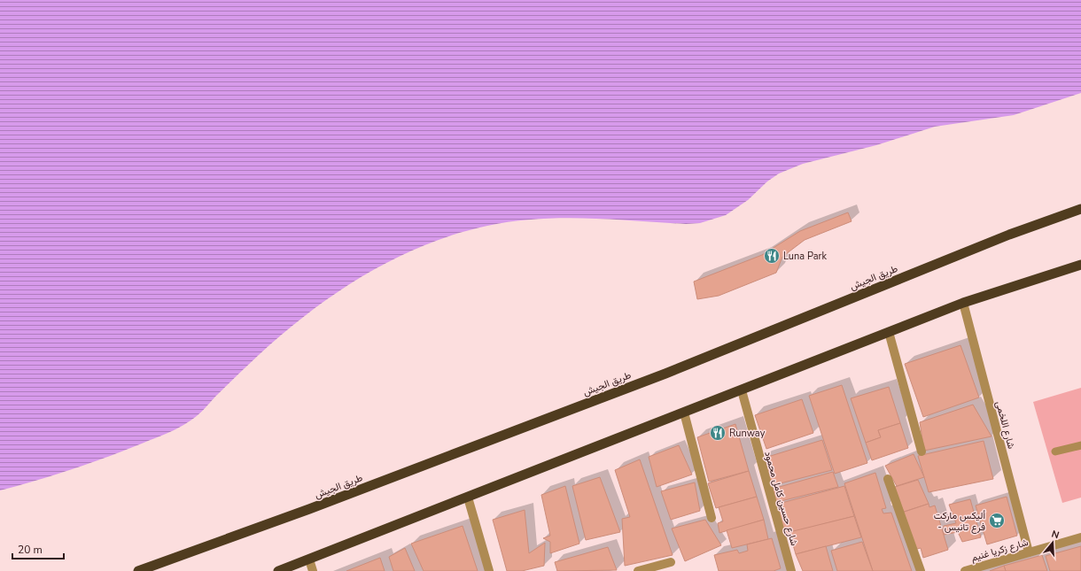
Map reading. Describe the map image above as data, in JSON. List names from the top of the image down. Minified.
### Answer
{"streets":{"highway":["طريق الجيش"],"street":["شارع اللخمى","شارع حسين كامل محمود","شارع زكريا غنيم"]},"crossings":[["شارع اللخمى","شارع زكريا غنيم"]],"places":{"restaurant":["Luna Park","Runway"],"supermarket":["أليكس ماركت - فرع تانيس"]},"scale_bar":"20 m","north":"top"}
